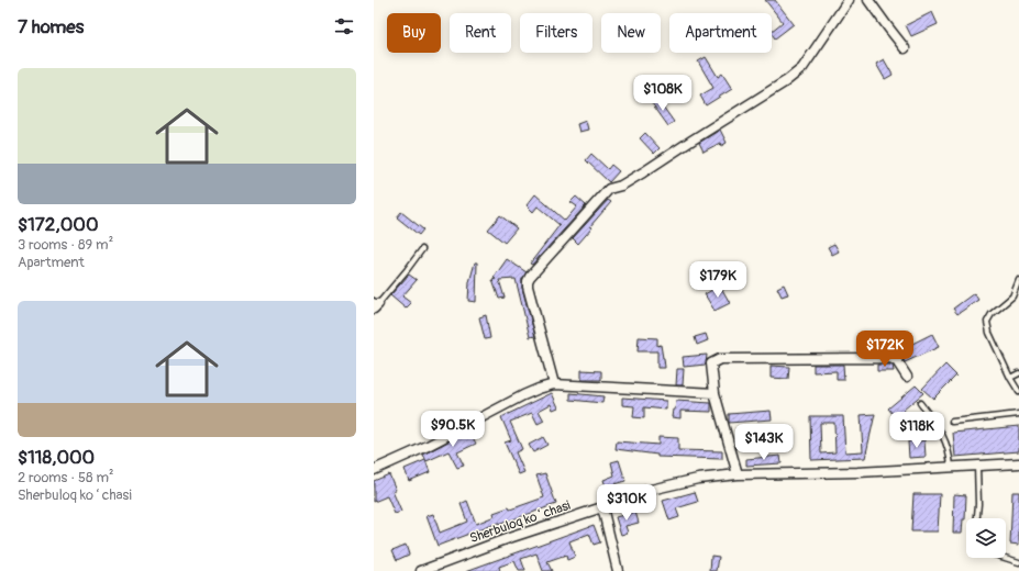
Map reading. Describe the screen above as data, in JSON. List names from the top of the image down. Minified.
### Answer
{"streets":{"street":["Sherbuloq koʻchasi"]},"page":{"heading":"7 homes","chip":["Buy","Rent","Filters","New","Apartment"],"list":[{"name":"$172,000","note":"3 rooms · 89 m² · Apartment"},{"name":"$118,000","note":"2 rooms · 58 m² · Sherbuloq koʻchasi"}],"price":["$108K","$179K","$172K","$90.5K","$118K","$143K","$310K"]}}
